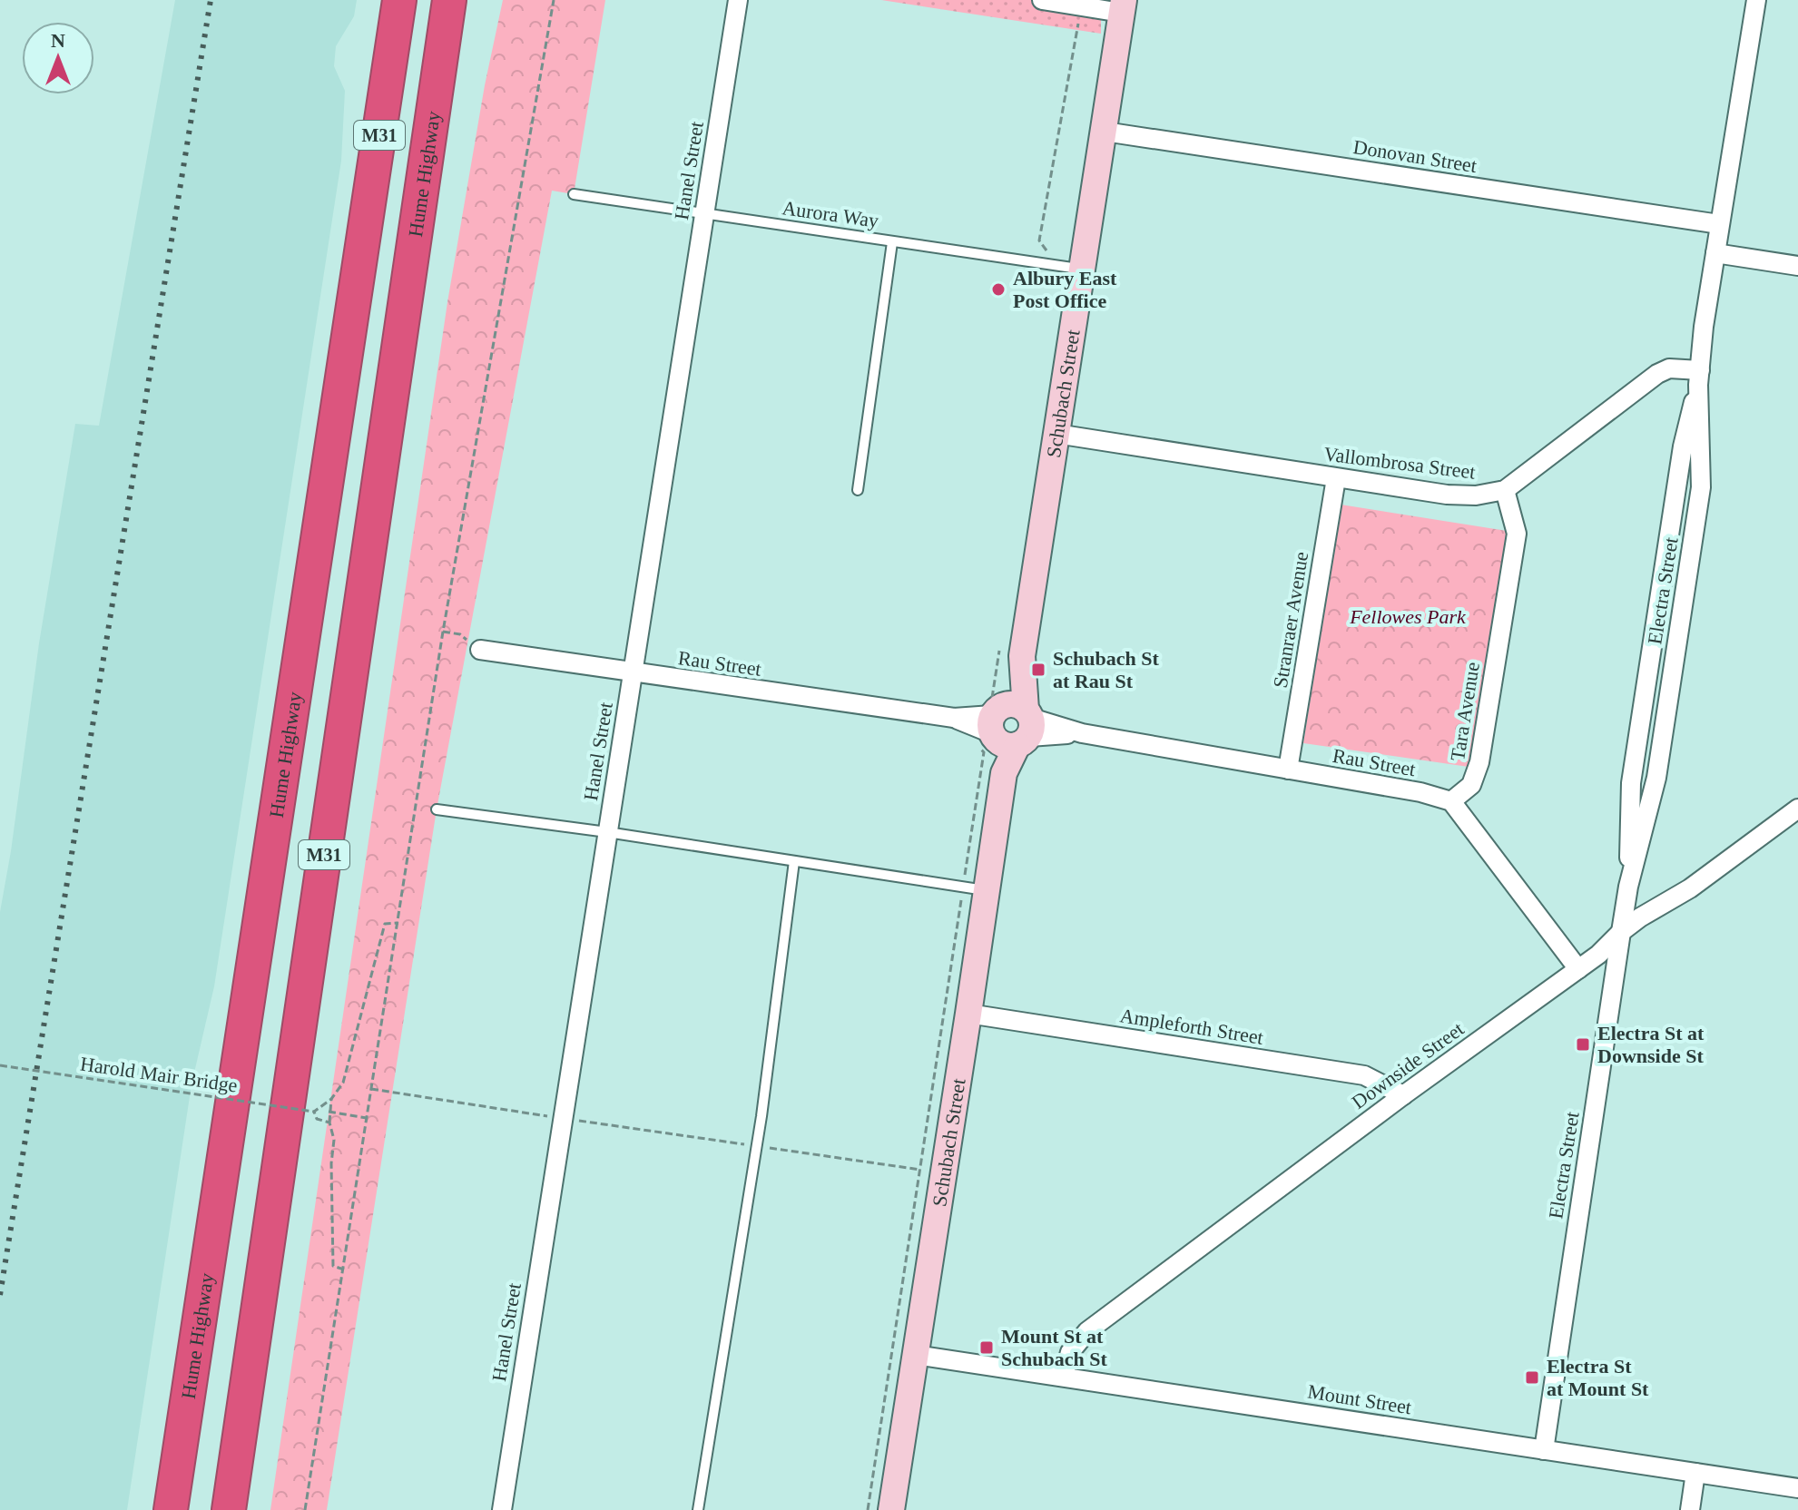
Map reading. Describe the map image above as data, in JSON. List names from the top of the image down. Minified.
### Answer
{"streets":{"highway":["M31","Hume Highway"],"street":["Donovan Street","Hanel Street","Schubach Street","Vallombrosa Street","Electra Street","Stranraer Avenue","Rau Street","Tara Avenue","Ampleforth Street","Downside Street","Mount Street"],"lane":["Aurora Way"],"path":["Harold Mair Bridge"]},"crossings":[["Donovan Street","Schubach Street"],["Donovan Street","Electra Street"],["Hanel Street","Aurora Way"],["Hanel Street","Rau Street"],["Aurora Way","Schubach Street"],["Schubach Street","Vallombrosa Street"],["Schubach Street","Rau Street"],["Schubach Street","Ampleforth Street"],["Schubach Street","Mount Street"],["Vallombrosa Street","Electra Street"],["Vallombrosa Street","Stranraer Avenue"],["Vallombrosa Street","Tara Avenue"],["Electra Street","Downside Street"],["Electra Street","Mount Street"],["Stranraer Avenue","Rau Street"],["Rau Street","Tara Avenue"],["Ampleforth Street","Downside Street"],["Downside Street","Mount Street"]],"parks":["Fellowes Park"],"places":{"other":["Albury East Post Office"],"transit":["Schubach St at Rau St","Electra St at Downside St","Mount St at Schubach St","Electra St at Mount St"]},"north":"top"}
